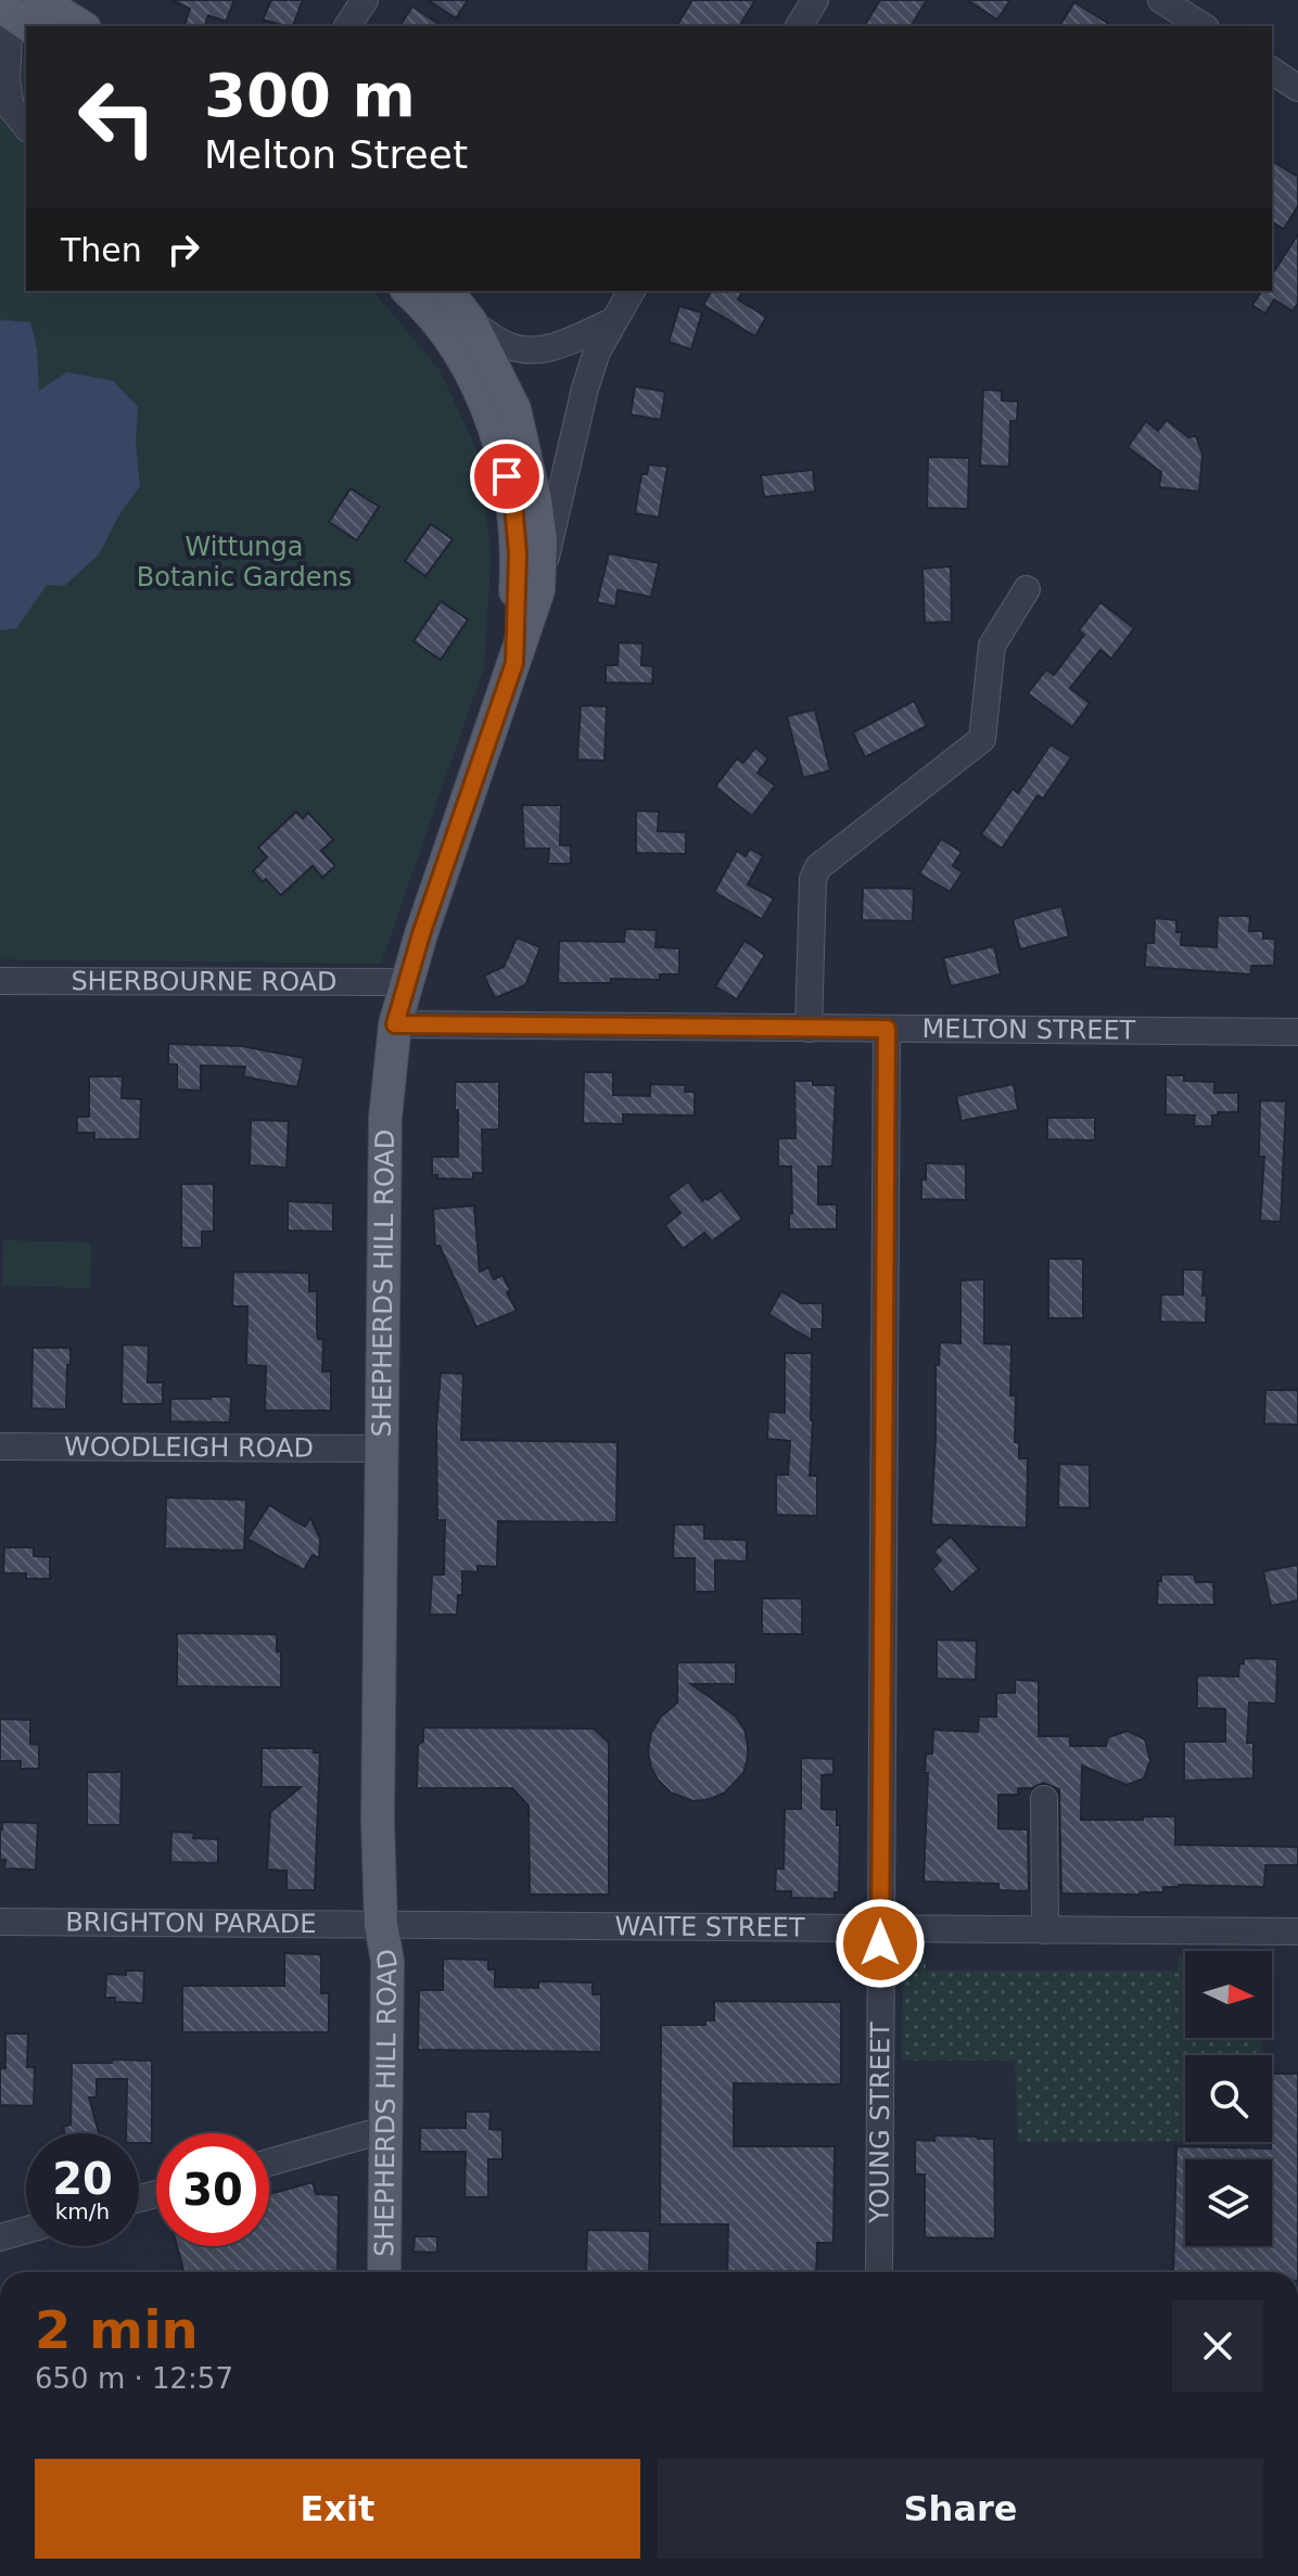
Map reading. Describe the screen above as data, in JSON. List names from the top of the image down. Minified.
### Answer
{"streets":{"main road":["SHEPHERDS HILL ROAD"],"street":["SHERBOURNE ROAD","MELTON STREET","WOODLEIGH ROAD","BRIGHTON PARADE","WAITE STREET","YOUNG STREET"]},"crossings":[["SHERBOURNE ROAD","SHEPHERDS HILL ROAD"],["MELTON STREET","SHEPHERDS HILL ROAD"],["MELTON STREET","YOUNG STREET"],["SHEPHERDS HILL ROAD","WOODLEIGH ROAD"],["SHEPHERDS HILL ROAD","BRIGHTON PARADE"],["SHEPHERDS HILL ROAD","WAITE STREET"],["BRIGHTON PARADE","WAITE STREET"],["WAITE STREET","YOUNG STREET"]],"parks":["Wittunga Botanic Gardens"],"north":"right","page":{"turn":["300 m","Melton Street"],"then":"Then","speed":"20 km/h","limit":"30","heading":["2 min","650 m · 12:57"],"buttons":["Exit","Share"]}}
